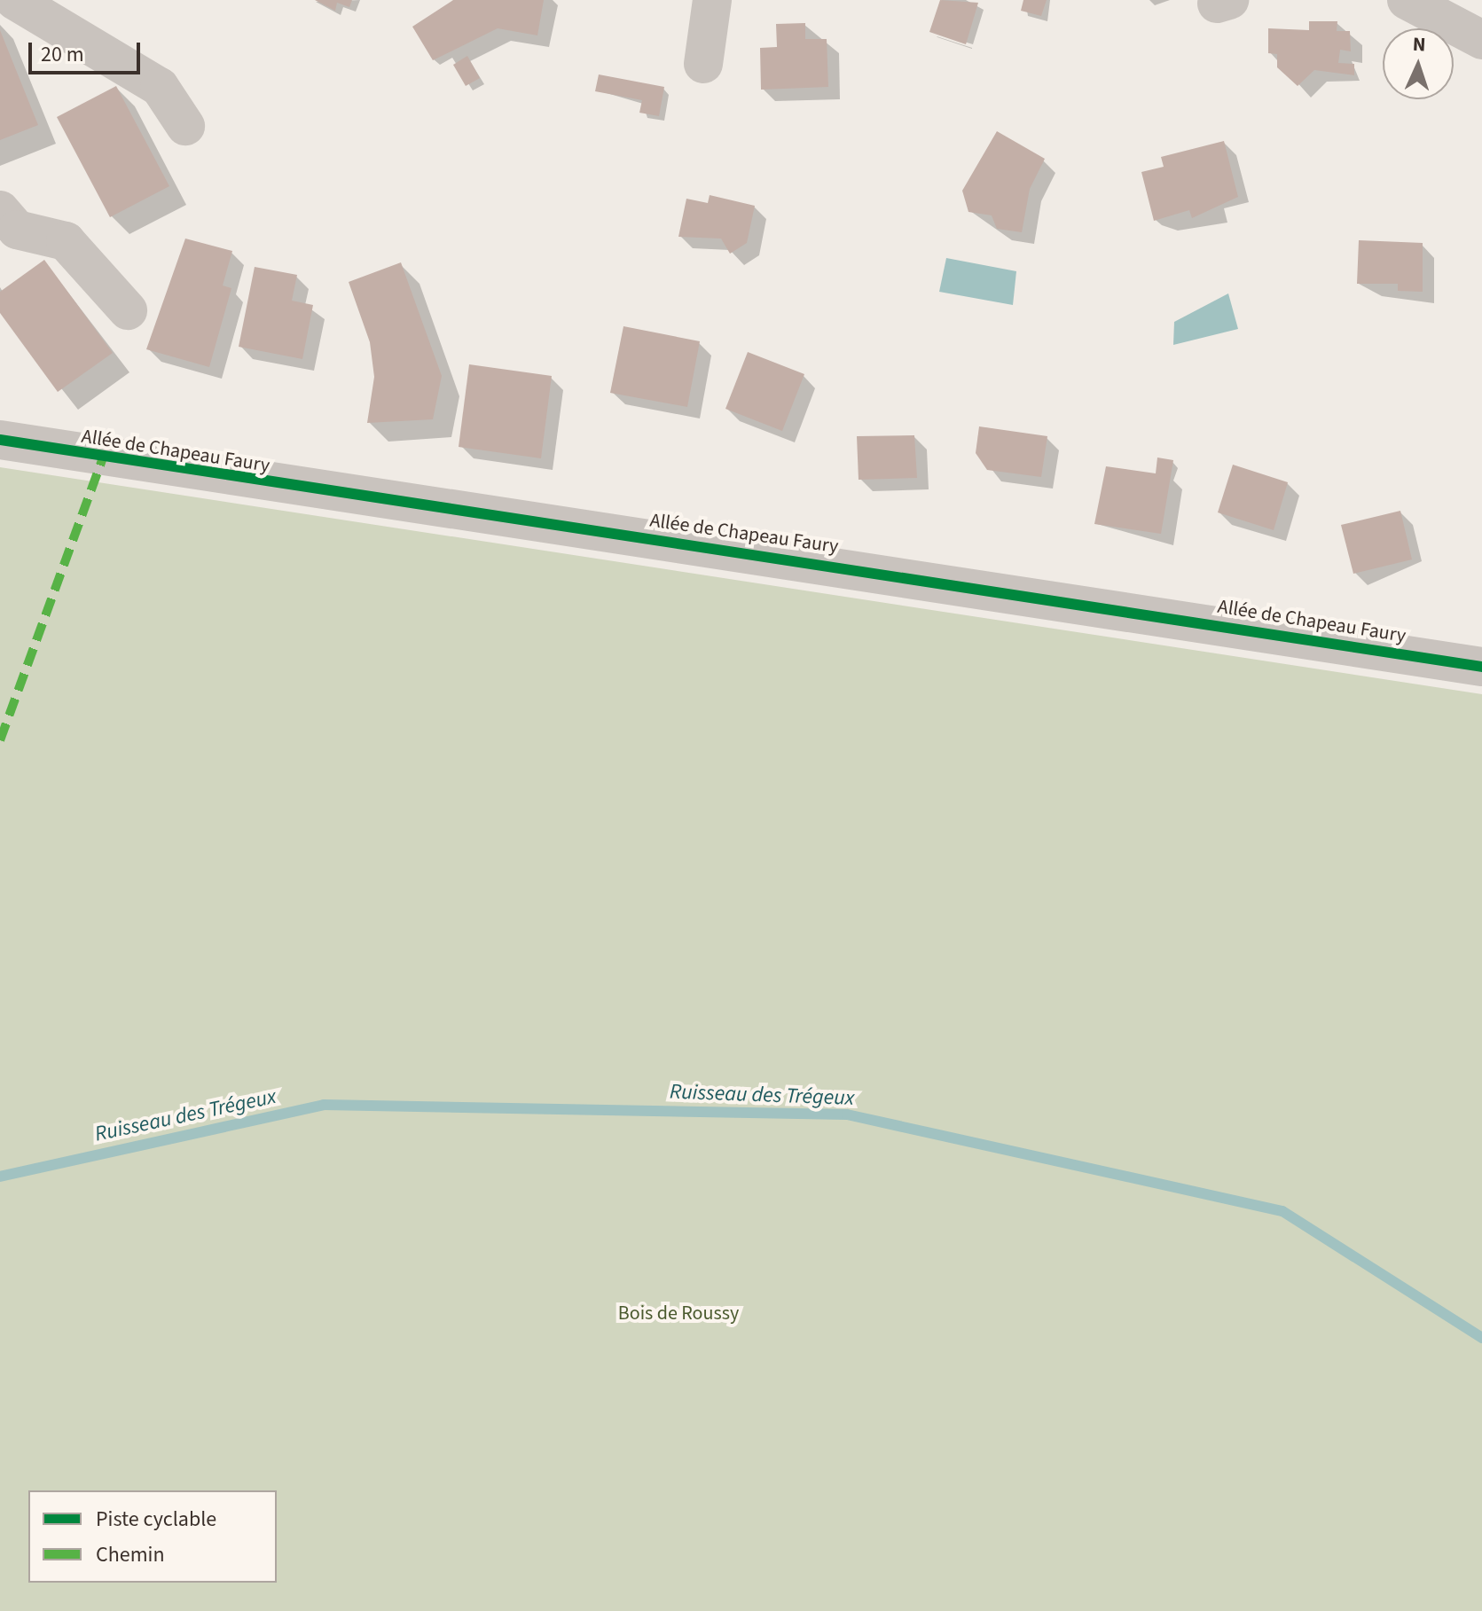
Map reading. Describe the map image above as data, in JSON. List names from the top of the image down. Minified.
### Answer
{"streets":{"street":["Allée de Chapeau Faury"]},"water":["Ruisseau des Trégeux"],"parks":["Bois de Roussy"],"legend":["Piste cyclable","Chemin"],"scale_bar":"20 m","north":"top"}
